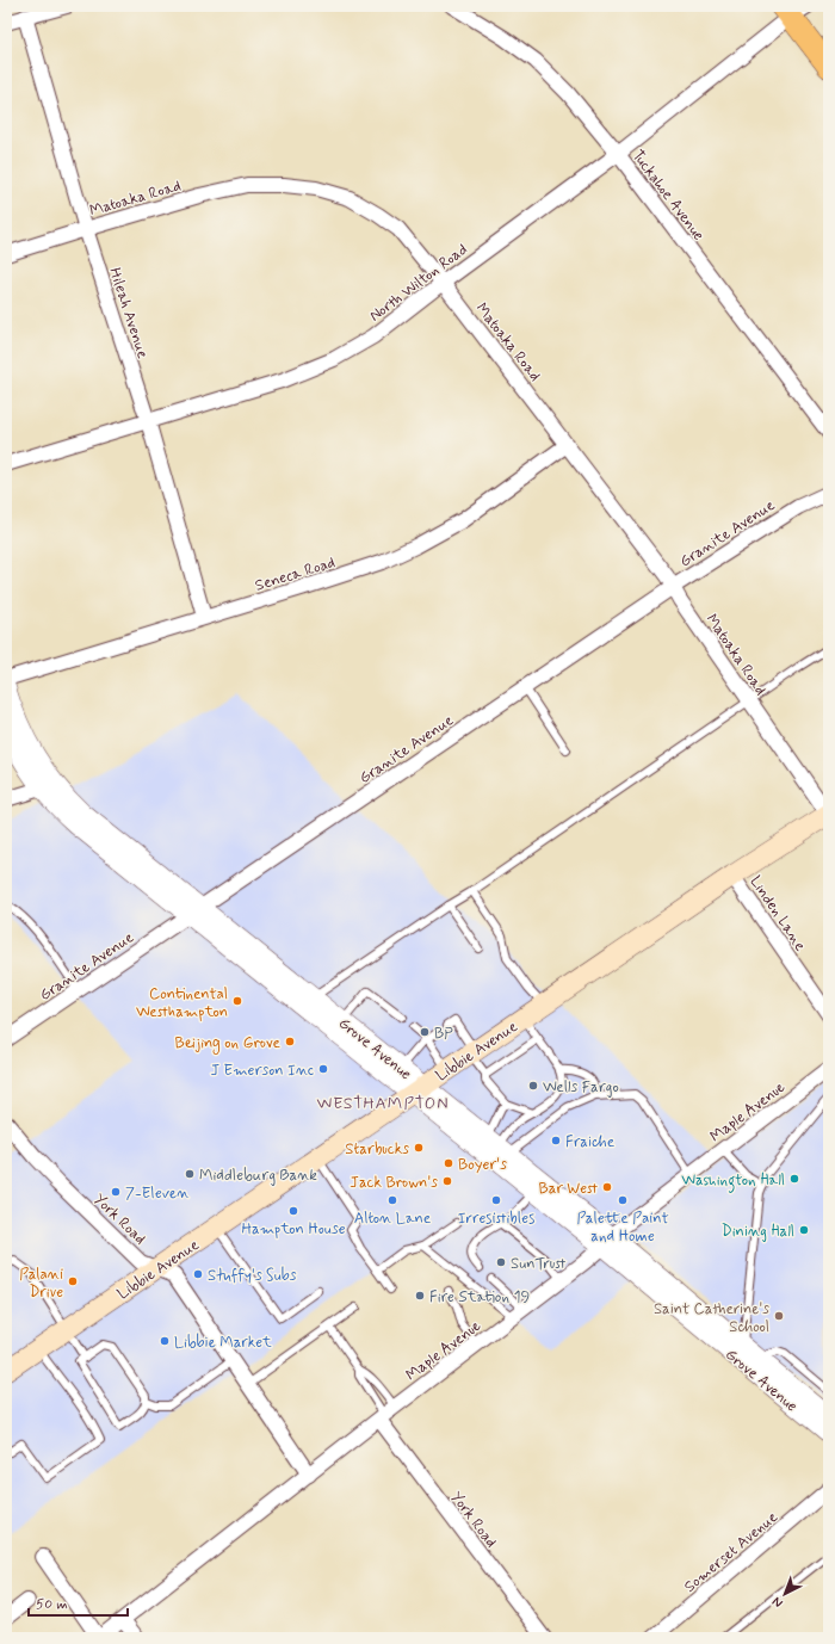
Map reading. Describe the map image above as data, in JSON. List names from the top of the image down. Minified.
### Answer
{"streets":{"main road":["Libbie Avenue"],"street":["Tuckahoe Avenue","Matoaka Road","North Wilton Road","Hileah Avenue","Granite Avenue","Seneca Road","Linden Lane","Grove Avenue","Maple Avenue","York Road","Somerset Avenue"]},"crossings":[["Tuckahoe Avenue","North Wilton Road"],["Matoaka Road","North Wilton Road"],["Matoaka Road","Hileah Avenue"],["Matoaka Road","Granite Avenue"],["Matoaka Road","Seneca Road"],["Matoaka Road","Libbie Avenue"],["North Wilton Road","Hileah Avenue"],["Hileah Avenue","Seneca Road"],["Granite Avenue","Grove Avenue"],["Linden Lane","Libbie Avenue"],["Grove Avenue","Libbie Avenue"],["Grove Avenue","Maple Avenue"],["Libbie Avenue","York Road"],["Maple Avenue","York Road"]],"districts":["WESTHAMPTON"],"places":["Continental Westhampton","BP","Beijing on Grove","J Emerson Inc","Wells Fargo","Fraiche","Starbucks","Boyer's","Middleburg Bank","Washington Hall","Jack Brown's","Bar West","7-Eleven","Alton Lane","Irresistibles","Palette Paint and Home","Hampton House","Dining Hall","SunTrust","Stuffy's Subs","Palani Drive","Fire Station 19","Saint Catherine's School","Libbie Market"],"scale_bar":"50 m","north":"bottom left"}
